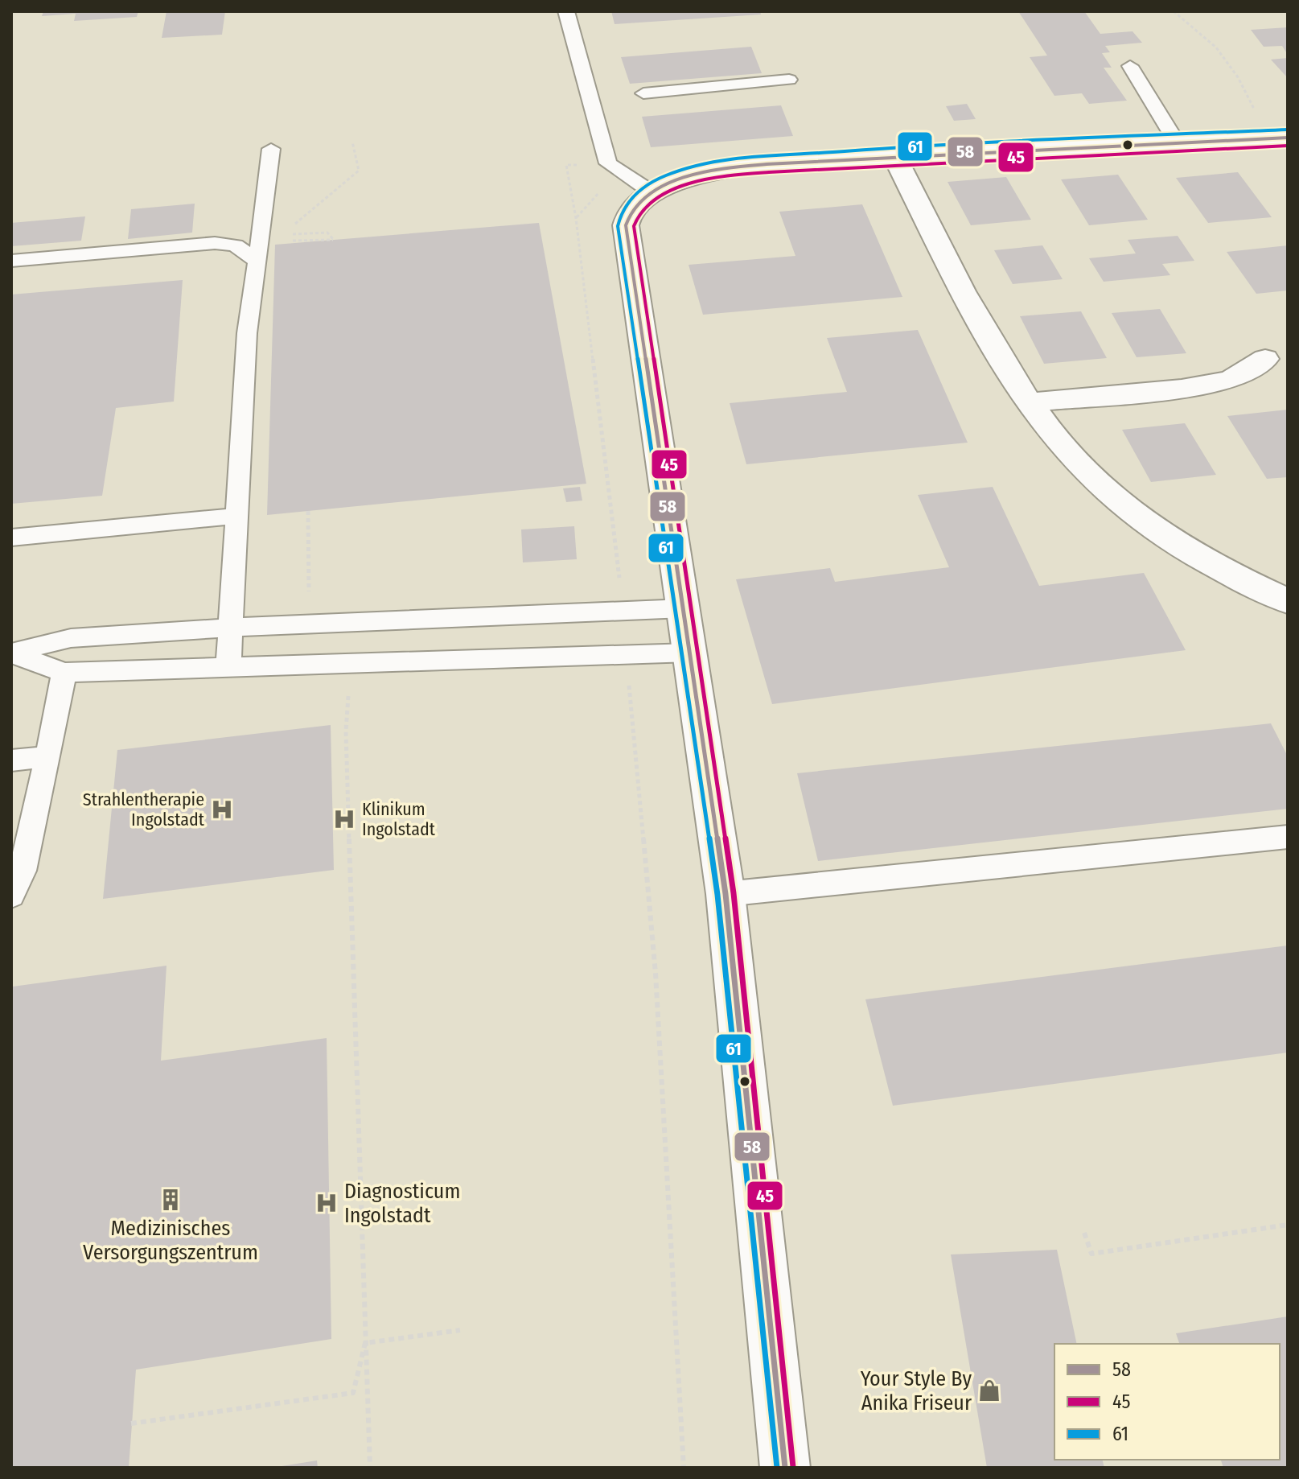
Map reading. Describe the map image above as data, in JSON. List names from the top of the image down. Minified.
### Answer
{"places":{"hospital":["Strahlentherapie Ingolstadt","Klinikum Ingolstadt","Diagnosticum Ingolstadt"],"building":["Medizinisches Versorgungszentrum"],"shop":["Your Style By Anika Friseur"]},"lines":["transit line 61","transit line 58","transit line 45"],"legend":["58","45","61"]}
